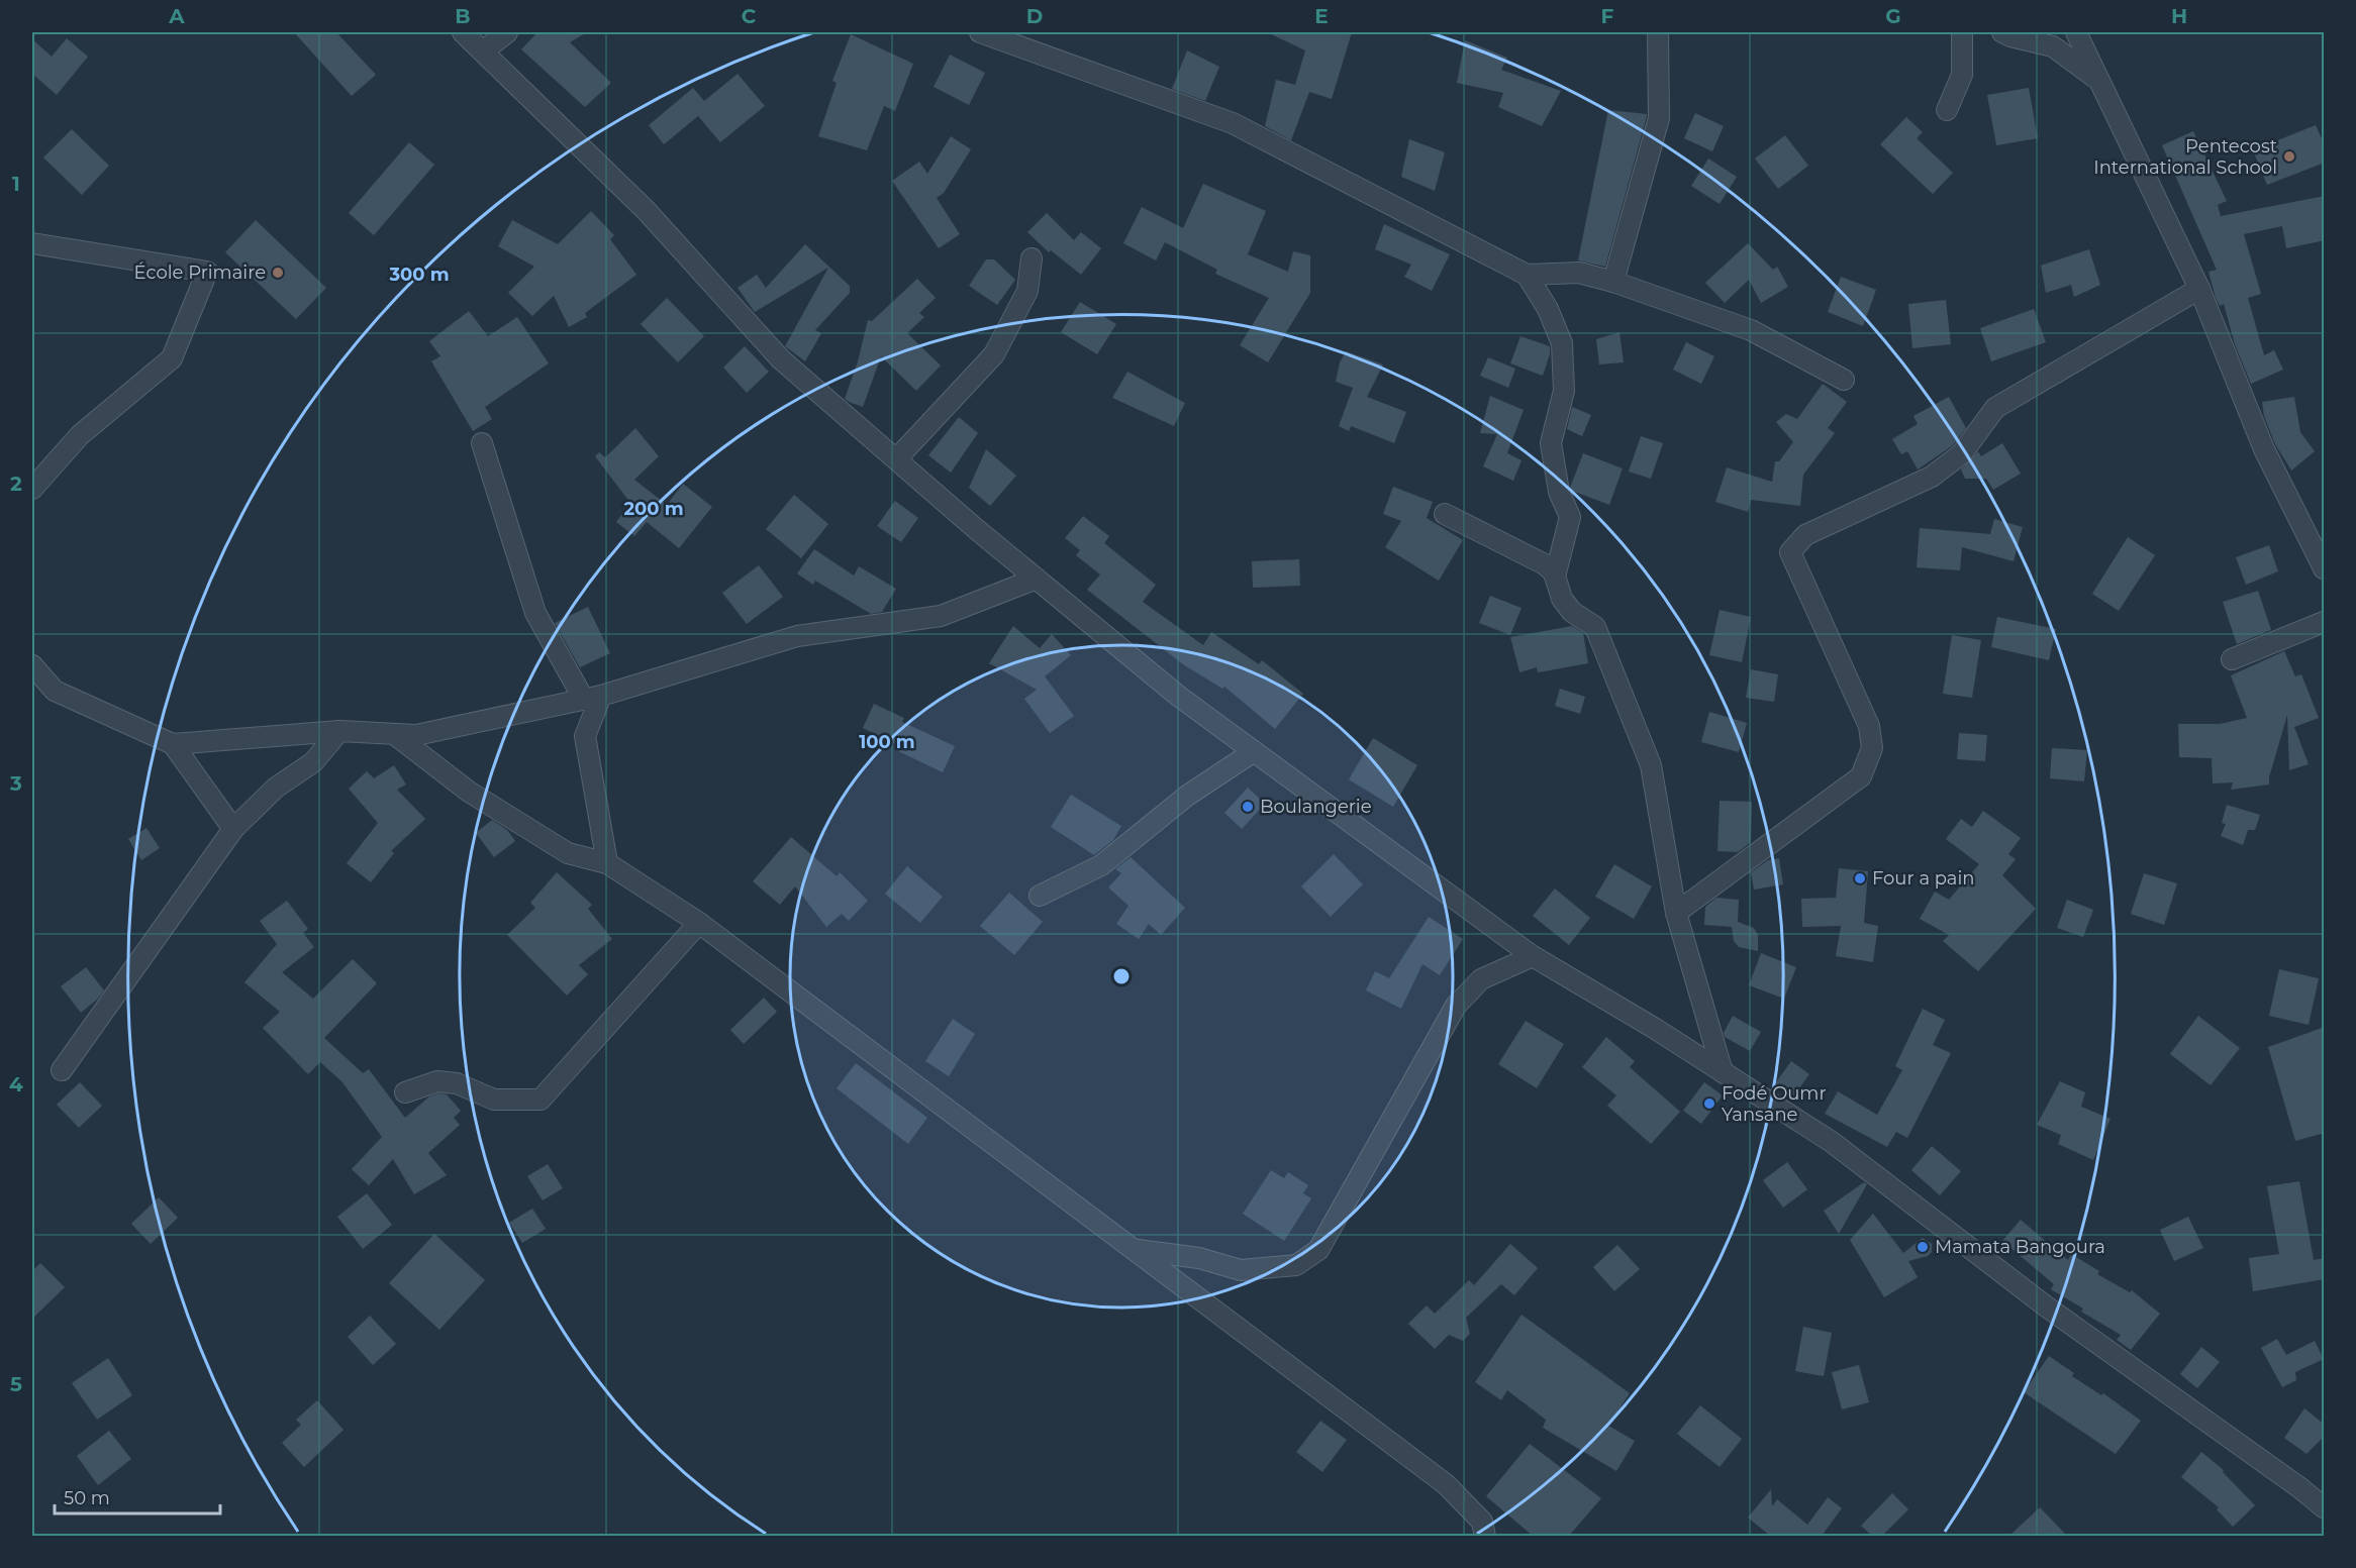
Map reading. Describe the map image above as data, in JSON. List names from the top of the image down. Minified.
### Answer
{"places":["Pentecost International School","École Primaire","Boulangerie","Four a pain","Fodé Oumr Yansane","Mamata Bangoura"],"scale_bar":"50 m","grid":{"columns":["A","B","C","D","E","F","G","H"],"rows":["1","2","3","4","5"]},"rings":["300 m","200 m","100 m"]}
